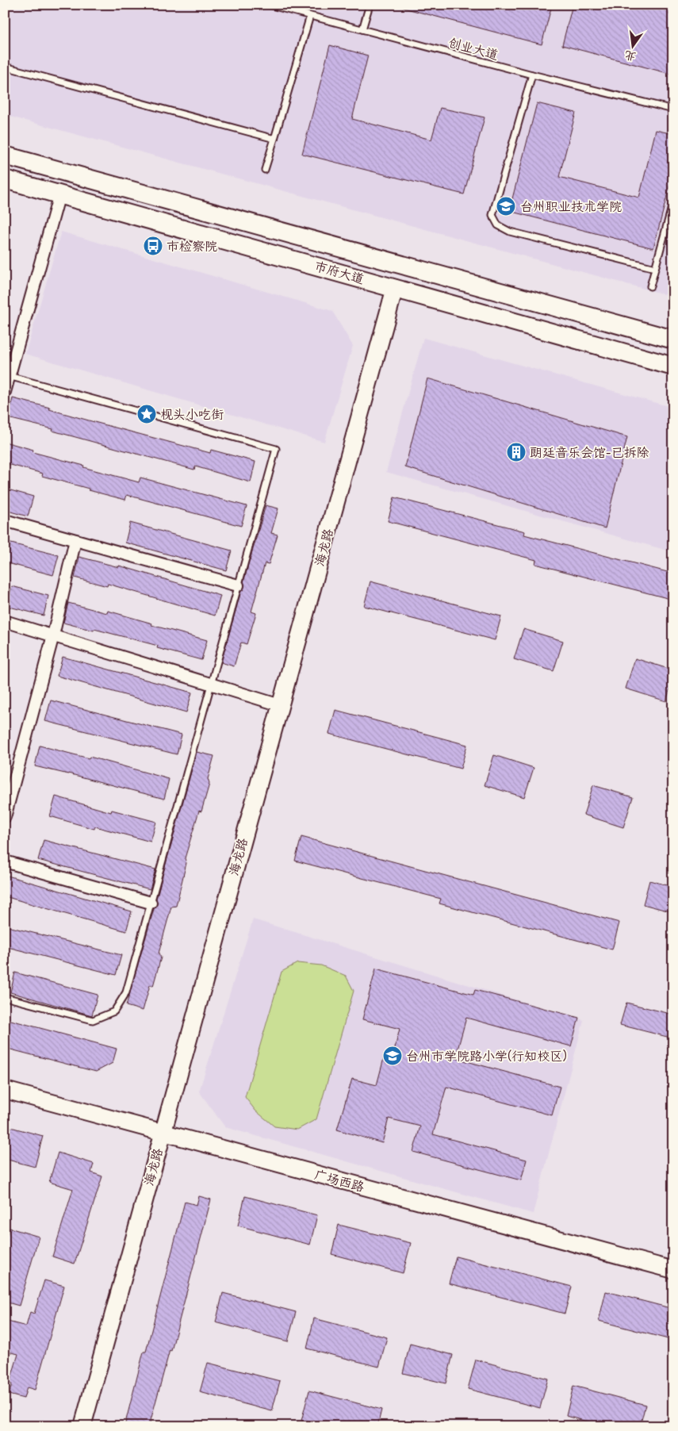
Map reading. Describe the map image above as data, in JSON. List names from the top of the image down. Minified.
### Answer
{"streets":{"main road":["市府大道"],"street":["海龙路","广场西路"],"lane":["创业大道"]},"crossings":[["市府大道","海龙路"],["海龙路","广场西路"]],"places":{"school or university":["台州职业技术学院","台州市学院路小学(行知校区)"],"bus stop":["市检察院"],"place":["枧头小吃街"],"building":["朗廷音乐会馆-已拆除"]},"north":"bottom"}
